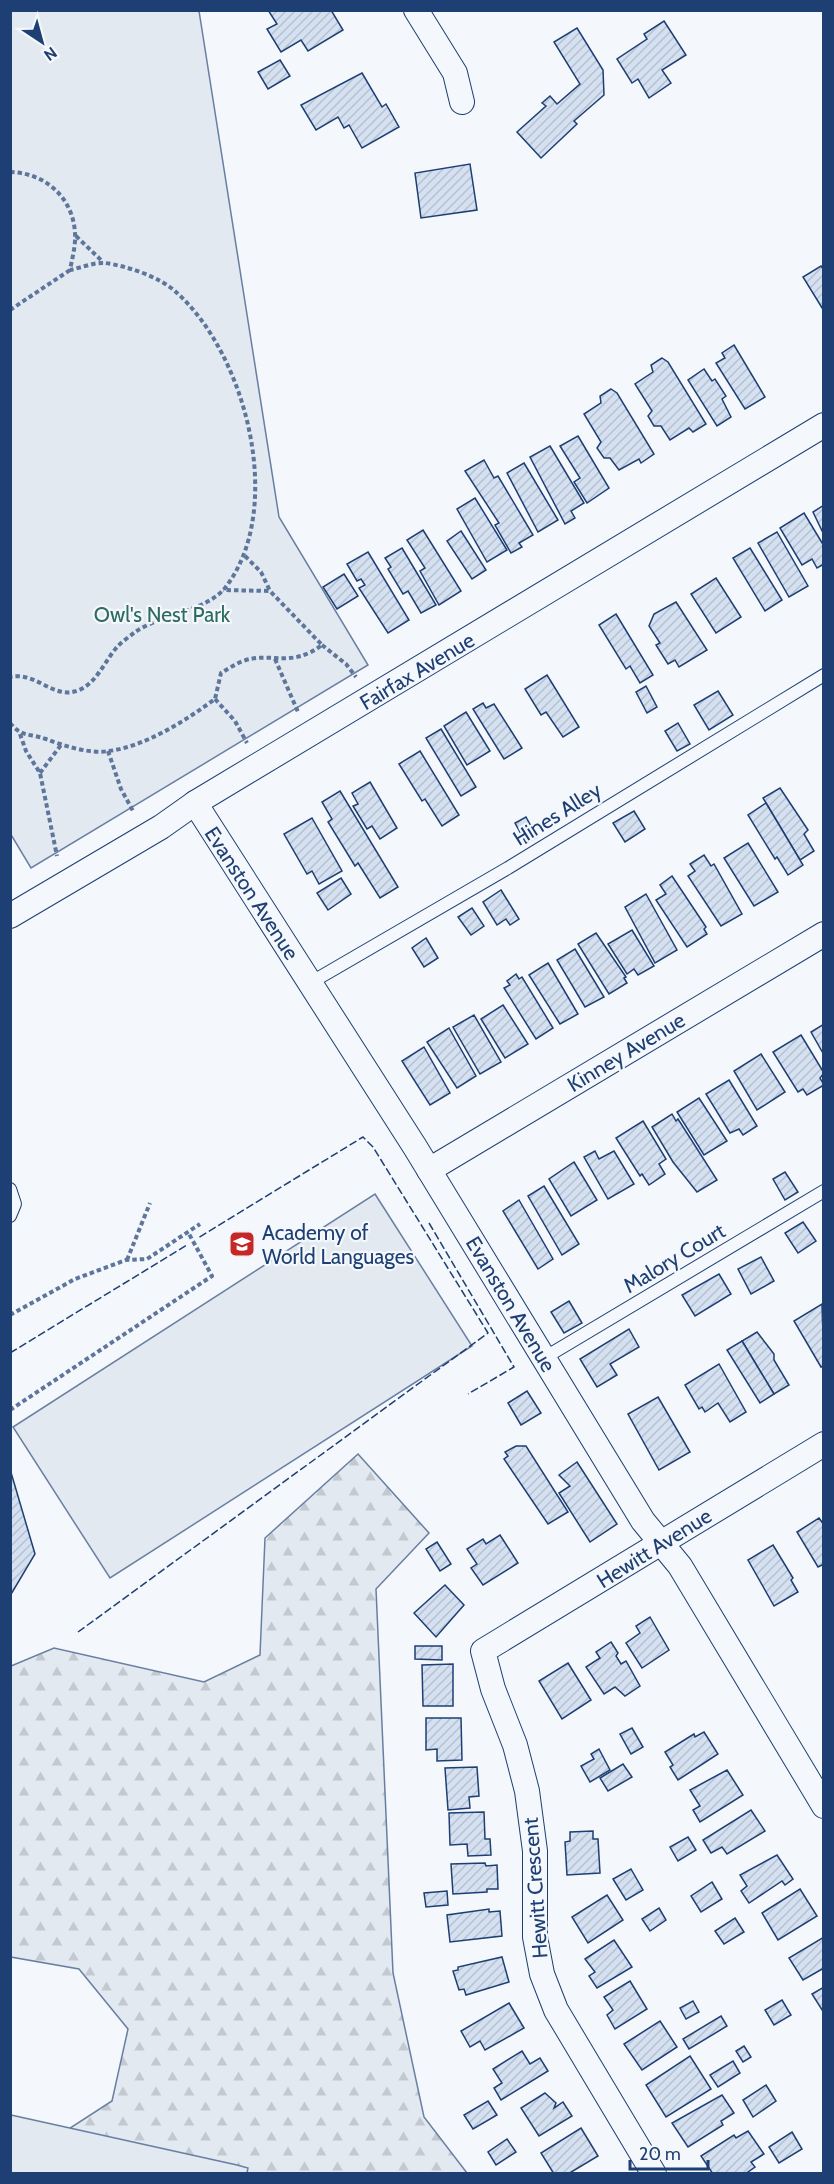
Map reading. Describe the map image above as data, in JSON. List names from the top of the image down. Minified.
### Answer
{"streets":{"street":["Fairfax Avenue","Evanston Avenue","Kinney Avenue","Hewitt Avenue","Hewitt Crescent"],"lane":["Hines Alley","Malory Court"]},"crossings":[["Fairfax Avenue","Evanston Avenue"],["Hines Alley","Evanston Avenue"],["Evanston Avenue","Kinney Avenue"],["Evanston Avenue","Malory Court"],["Evanston Avenue","Hewitt Avenue"],["Hewitt Avenue","Hewitt Crescent"]],"parks":["Owl's Nest Park"],"places":{"school or university":["Academy of World Languages"]},"scale_bar":"20 m","north":"bottom right"}
